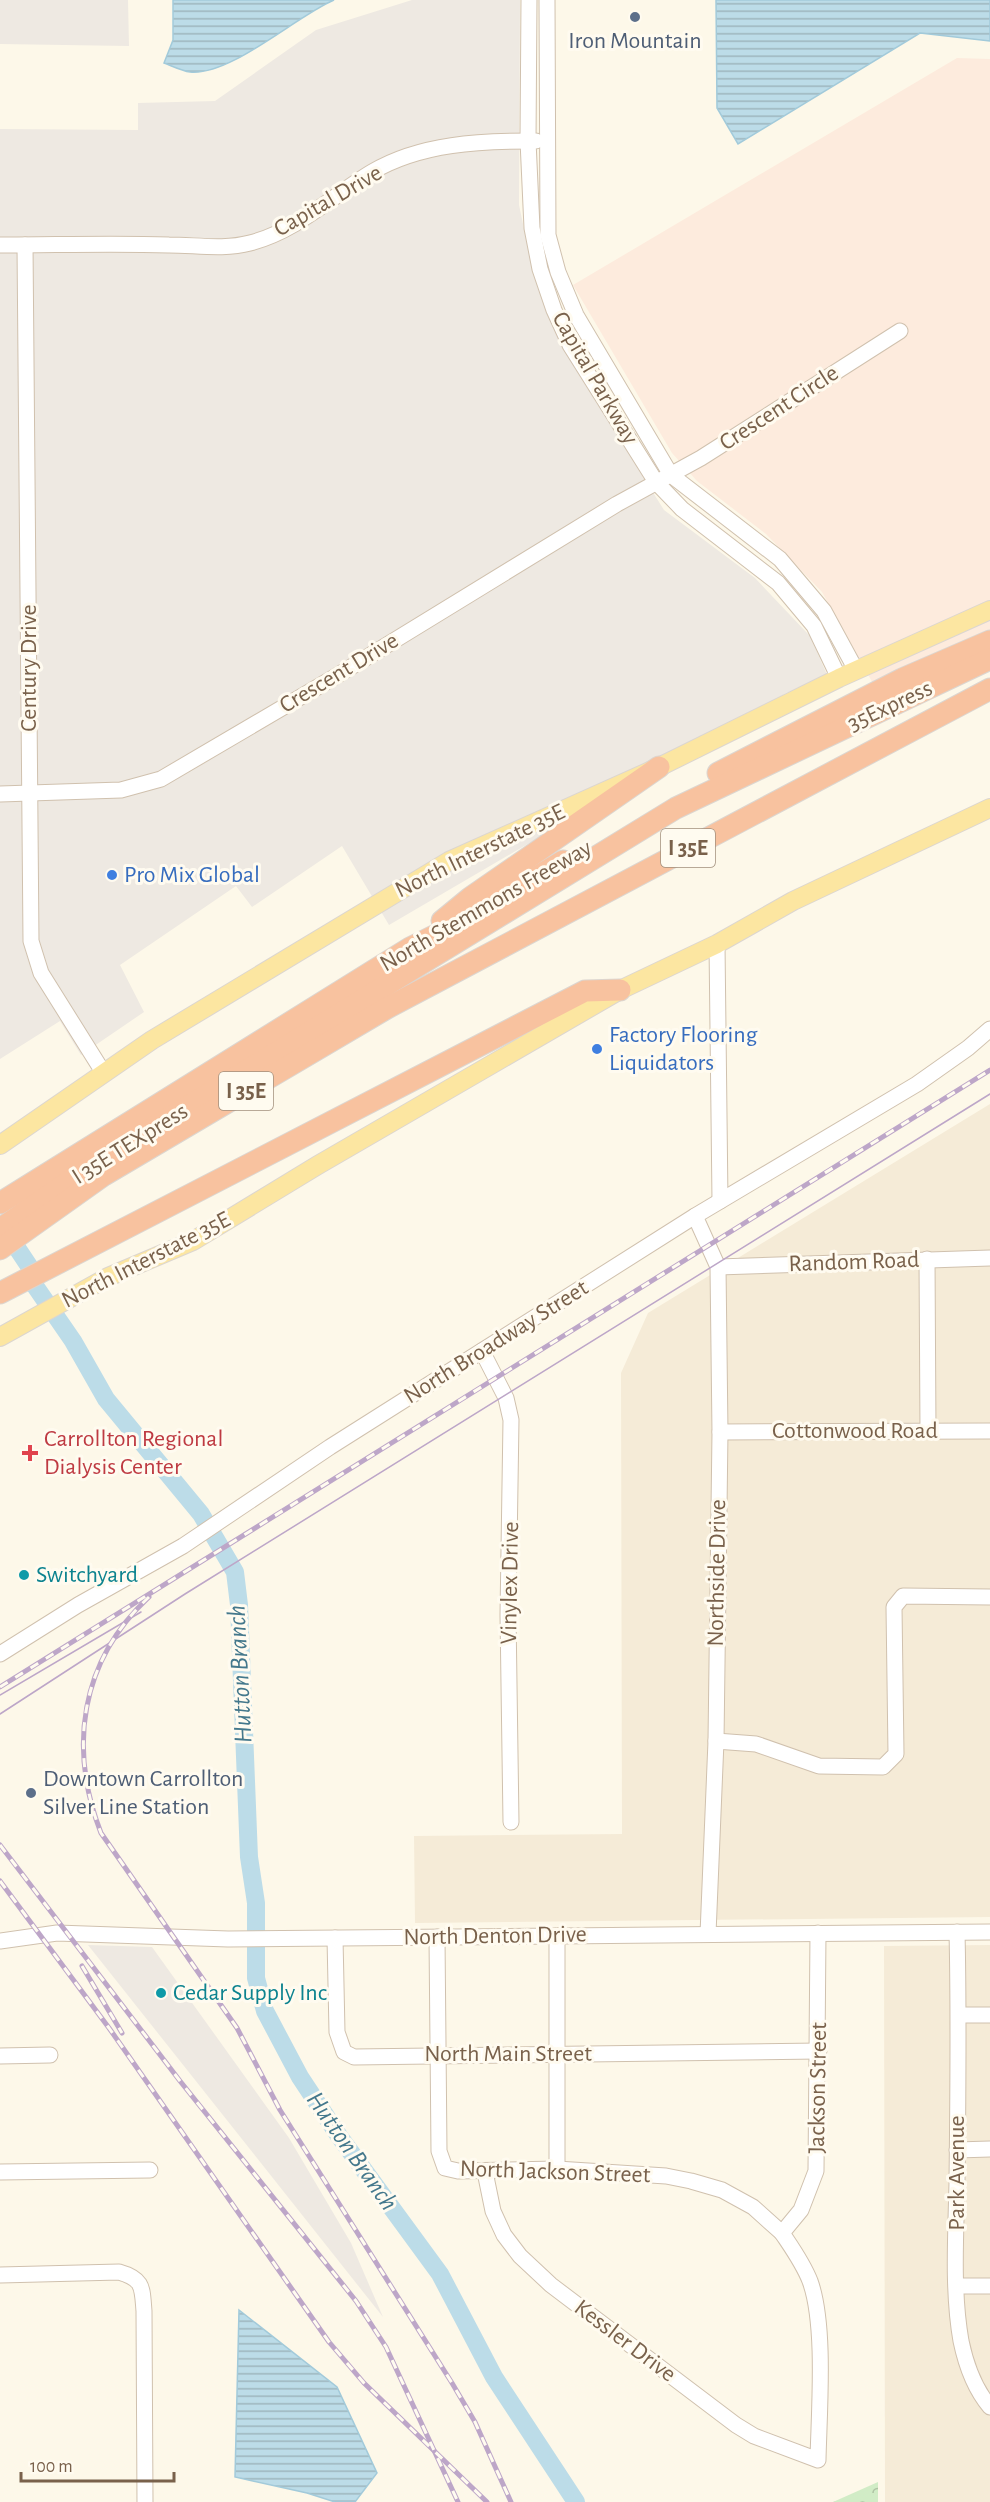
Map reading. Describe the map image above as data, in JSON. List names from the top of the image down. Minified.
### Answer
{"streets":{"highway":["35Express","I 35E","North Stemmons Freeway","I 35E TEXpress"],"main road":["North Interstate 35E"],"street":["Capital Drive","Capital Parkway","Crescent Circle","Century Drive","Crescent Drive","Random Road","North Broadway Street","Cottonwood Road","Northside Drive","Vinylex Drive","North Denton Drive","North Main Street","Jackson Street","North Jackson Street","Park Avenue","Kessler Drive"]},"crossings":[["Capital Drive","Capital Parkway"],["Capital Drive","Century Drive"],["Capital Parkway","Crescent Circle"],["Capital Parkway","Crescent Drive"],["Capital Parkway","North Interstate 35E"],["Crescent Circle","Crescent Drive"],["Century Drive","Crescent Drive"],["Century Drive","North Interstate 35E"],["35Express","I 35E TEXpress"],["North Stemmons Freeway","I 35E TEXpress"],["Random Road","Northside Drive"],["North Broadway Street","Northside Drive"],["North Broadway Street","Vinylex Drive"],["Cottonwood Road","Northside Drive"],["Northside Drive","North Denton Drive"],["North Denton Drive","North Main Street"],["North Denton Drive","Jackson Street"],["North Denton Drive","Park Avenue"],["North Main Street","Jackson Street"],["North Main Street","North Jackson Street"],["Jackson Street","North Jackson Street"],["Jackson Street","Kessler Drive"],["North Jackson Street","Kessler Drive"]],"water":["Hutton Branch"],"places":{"other":["Iron Mountain","Pro Mix Global","Factory Flooring Liquidators","Switchyard","Downtown Carrollton Silver Line Station","Cedar Supply Inc"],"health":["Carrollton Regional Dialysis Center"]},"scale_bar":"100 m"}
